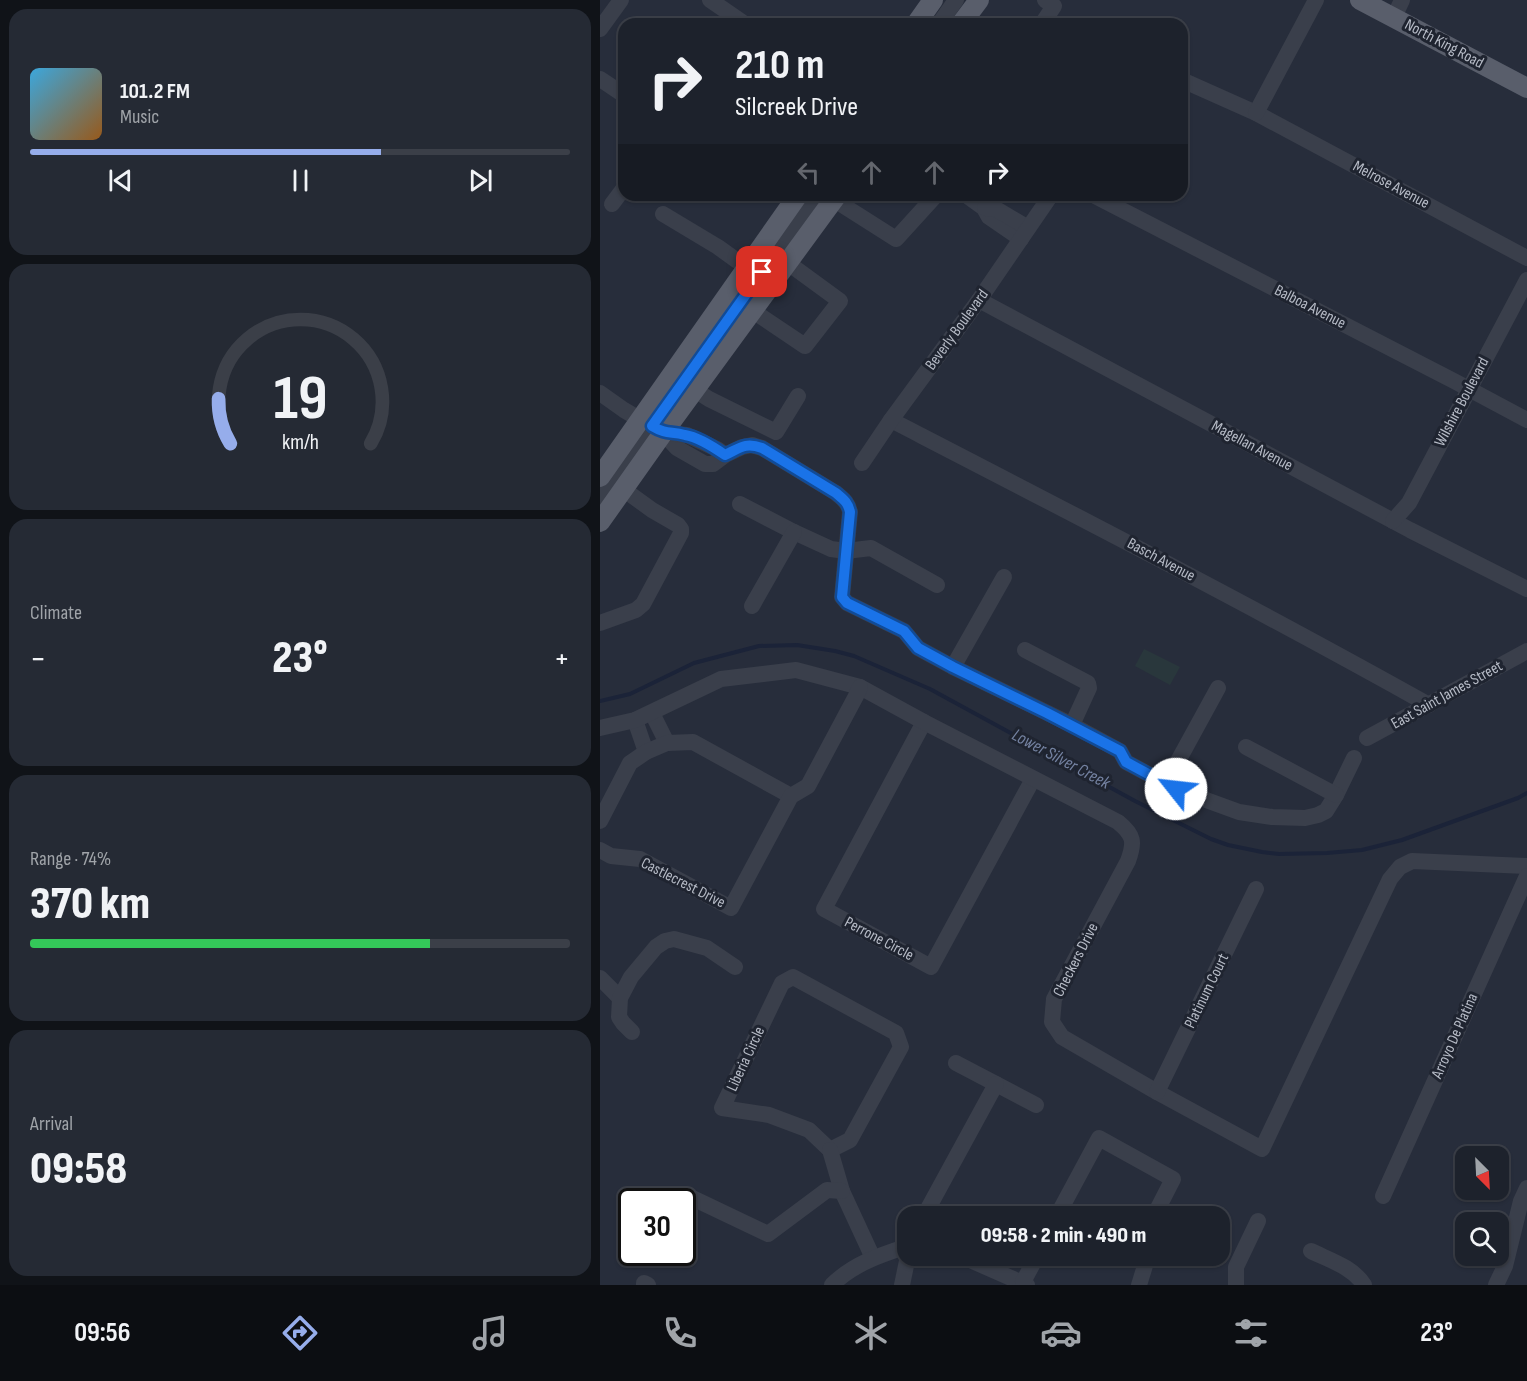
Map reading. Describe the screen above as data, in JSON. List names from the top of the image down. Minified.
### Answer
{"streets":{"main road":["North King Road"],"street":["Melrose Avenue","Balboa Avenue","Beverly Boulevard","Wilshire Boulevard","Magellan Avenue","Basch Avenue","East Saint James Street","Castlecrest Drive","Perrone Circle","Checkers Drive","Platinum Court","Arroyo De Platina","Liberia Circle"]},"crossings":[["Balboa Avenue","Wilshire Boulevard"],["Beverly Boulevard","Magellan Avenue"],["Beverly Boulevard","Basch Avenue"],["Wilshire Boulevard","Magellan Avenue"],["Basch Avenue","East Saint James Street"],["Perrone Circle","Checkers Drive"],["Checkers Drive","Platinum Court"]],"water":["Lower Silver Creek"],"north":"bottom right","page":{"turn":["210 m","Silcreek Drive"],"song":["101.2 FM","Music"],"tile":["Climate",["Range · 74%","370 km"],["Arrival","09:58"]],"heat":["−","23°","+"],"limit":"30","trip":"09:58 · 2 min · 490 m","tabs":["09:56","23°"],"gauge":["19","km/h"]}}
